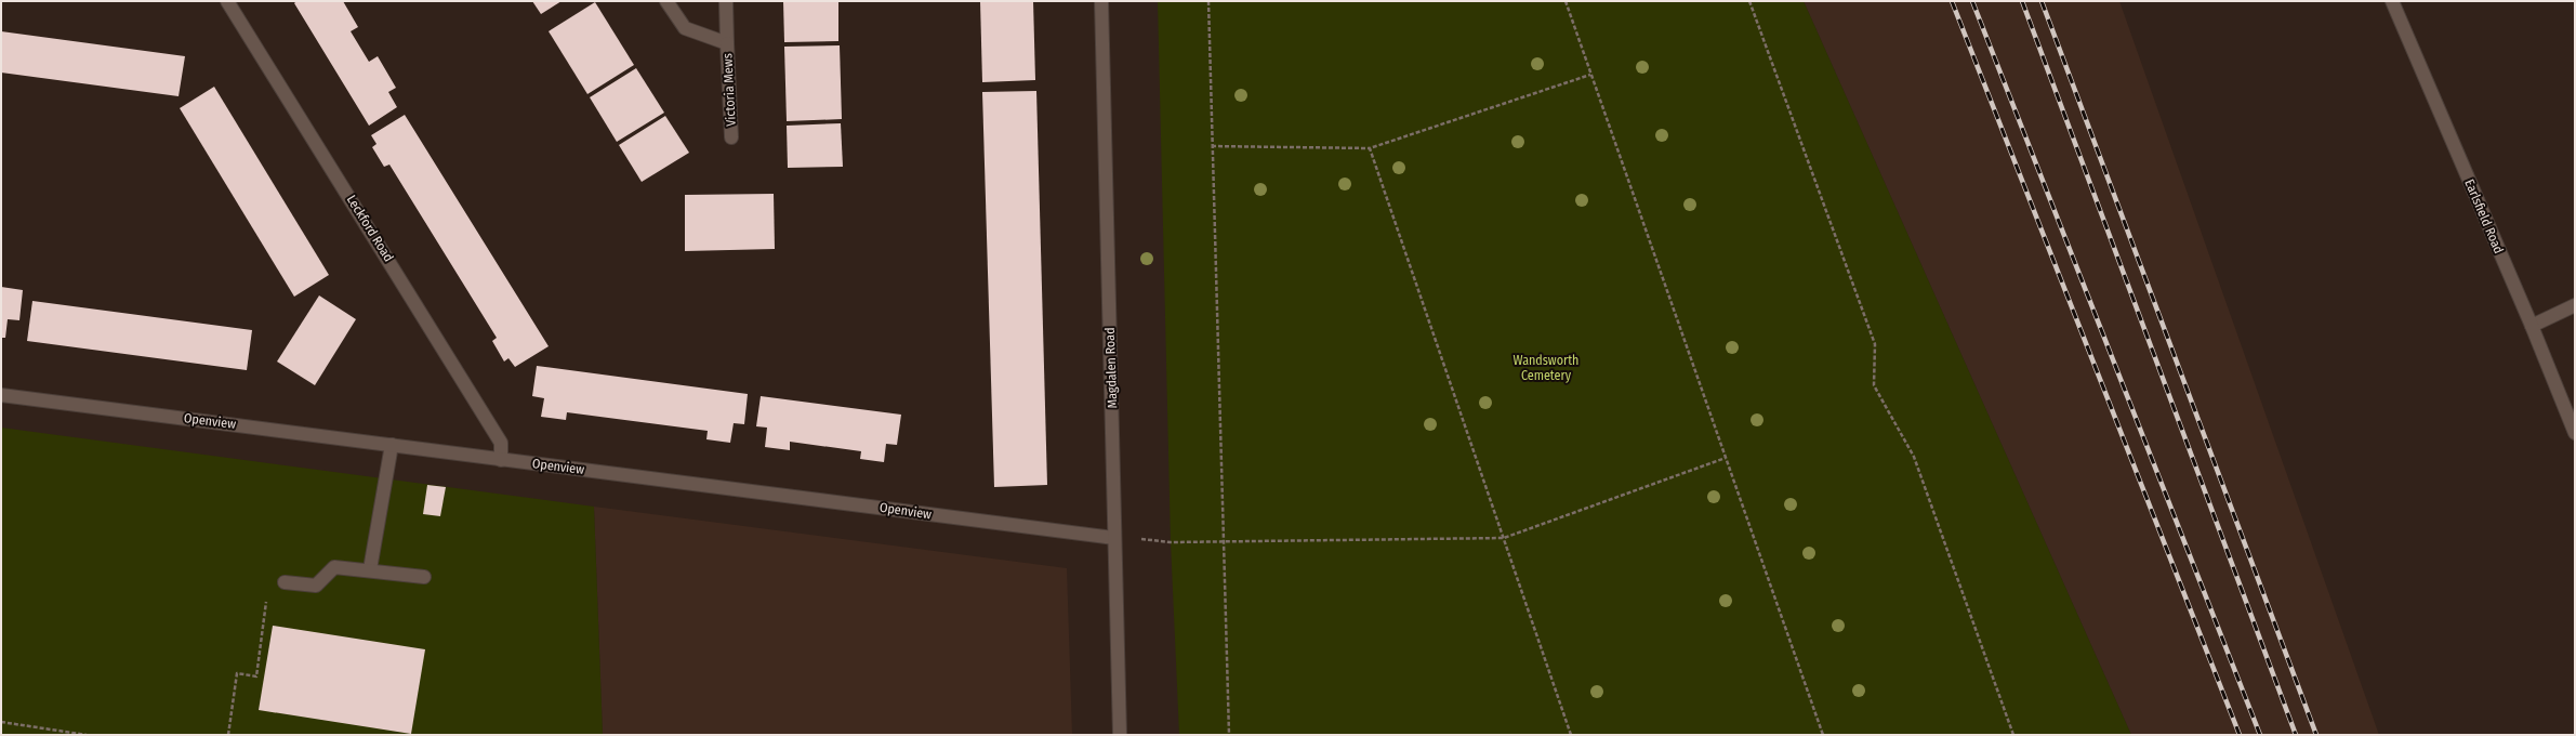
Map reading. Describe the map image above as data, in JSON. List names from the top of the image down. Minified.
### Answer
{"streets":{"street":["Victoria Mews","Earlsfield Road","Leckford Road","Magdalen Road","Openview"]},"crossings":[["Leckford Road","Openview"],["Magdalen Road","Openview"]],"parks":["Wandsworth Cemetery"]}
